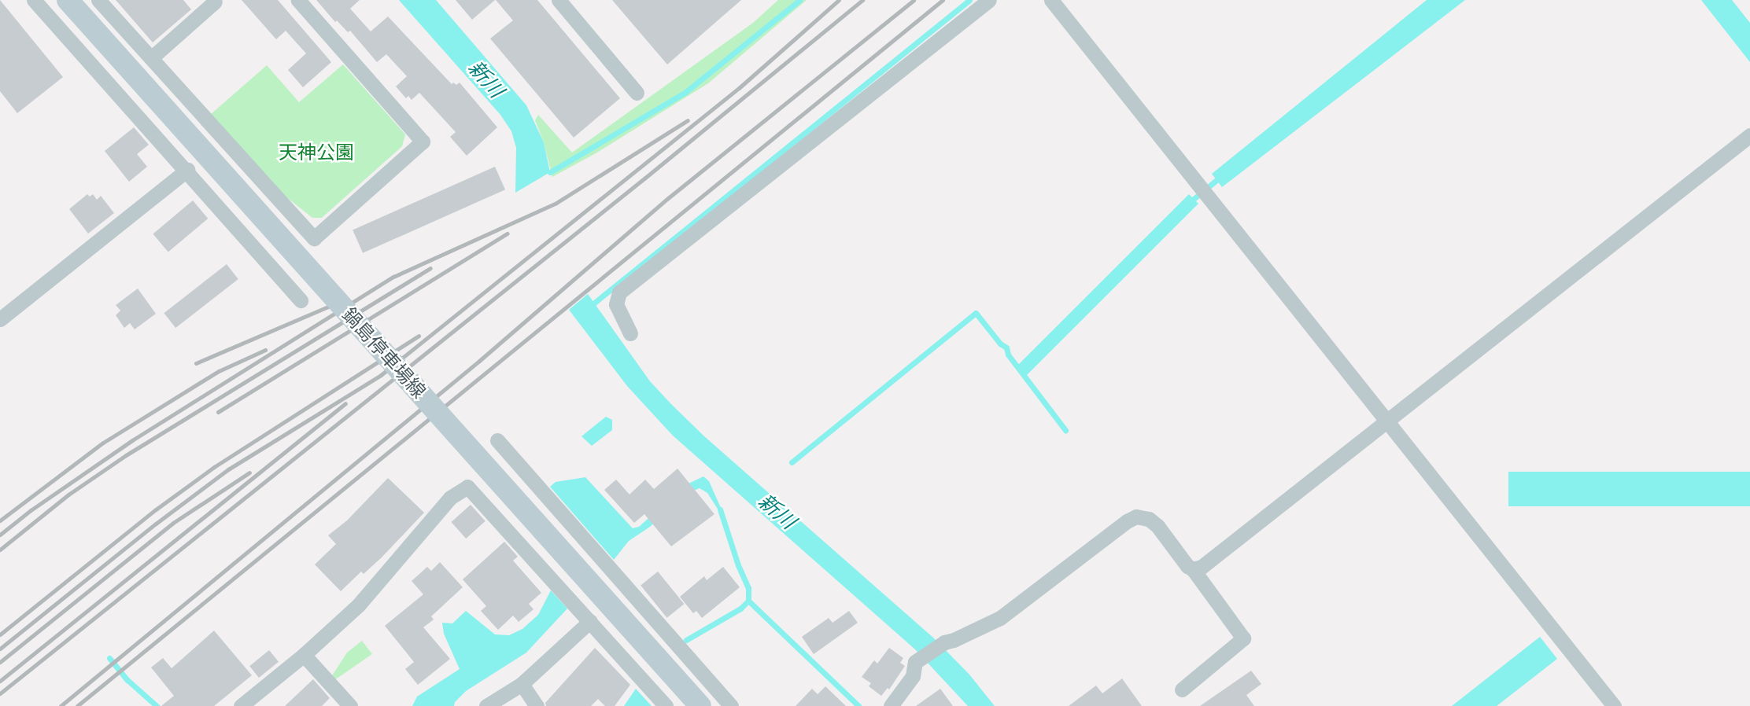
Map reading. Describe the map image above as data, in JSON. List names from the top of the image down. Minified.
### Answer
{"streets":{"main road":["鍋島停車場線"]},"water":["新川"],"parks":["天神公園"]}
